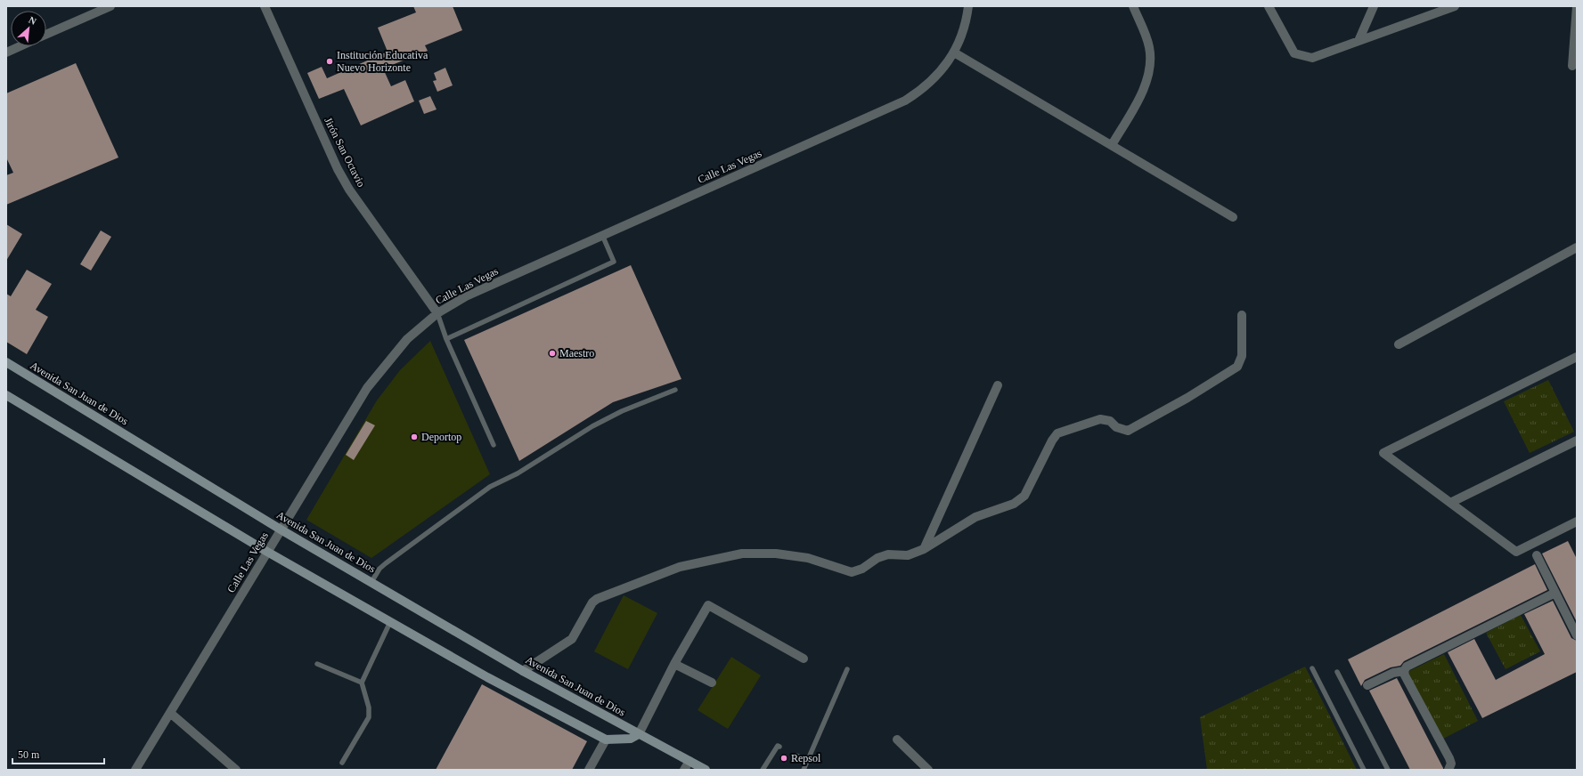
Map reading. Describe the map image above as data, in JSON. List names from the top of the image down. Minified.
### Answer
{"streets":{"main road":["Avenida San Juan de Dios"],"street":["Jirón San Octavio","Calle Las Vegas"]},"crossings":[["Jirón San Octavio","Calle Las Vegas"],["Calle Las Vegas","Avenida San Juan de Dios"]],"places":["Institución Educativa Nuevo Horizonte","Maestro","Deportop","Repsol"],"scale_bar":"50 m","north":"top right"}
